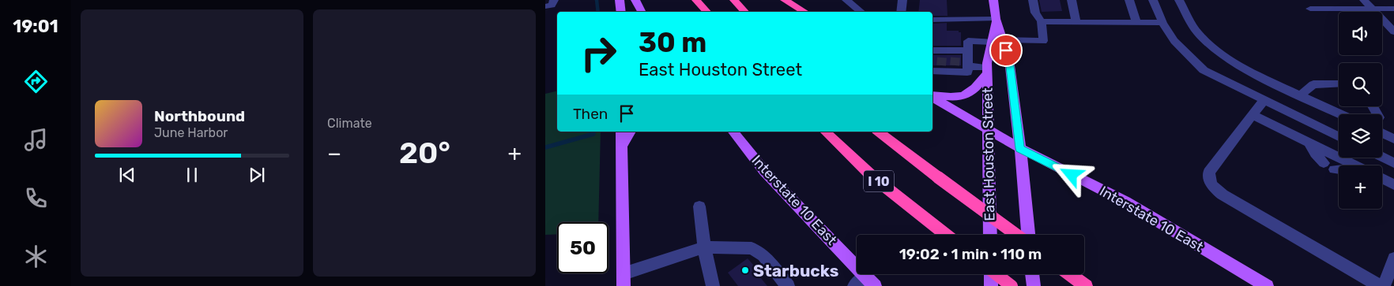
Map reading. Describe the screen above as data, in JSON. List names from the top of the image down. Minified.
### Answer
{"streets":{"highway":["I 10"],"main road":["East Houston Street","Interstate 10 East"]},"crossings":[["East Houston Street","Interstate 10 East"]],"places":["Starbucks"],"page":{"tabs":"19:01","tile":"Climate","map_buttons":"+","turn":["30 m","East Houston Street"],"then":"Then","song":["Northbound","June Harbor"],"heat":["−","20°","+"],"limit":"50","trip":"19:02 · 1 min · 110 m"}}
